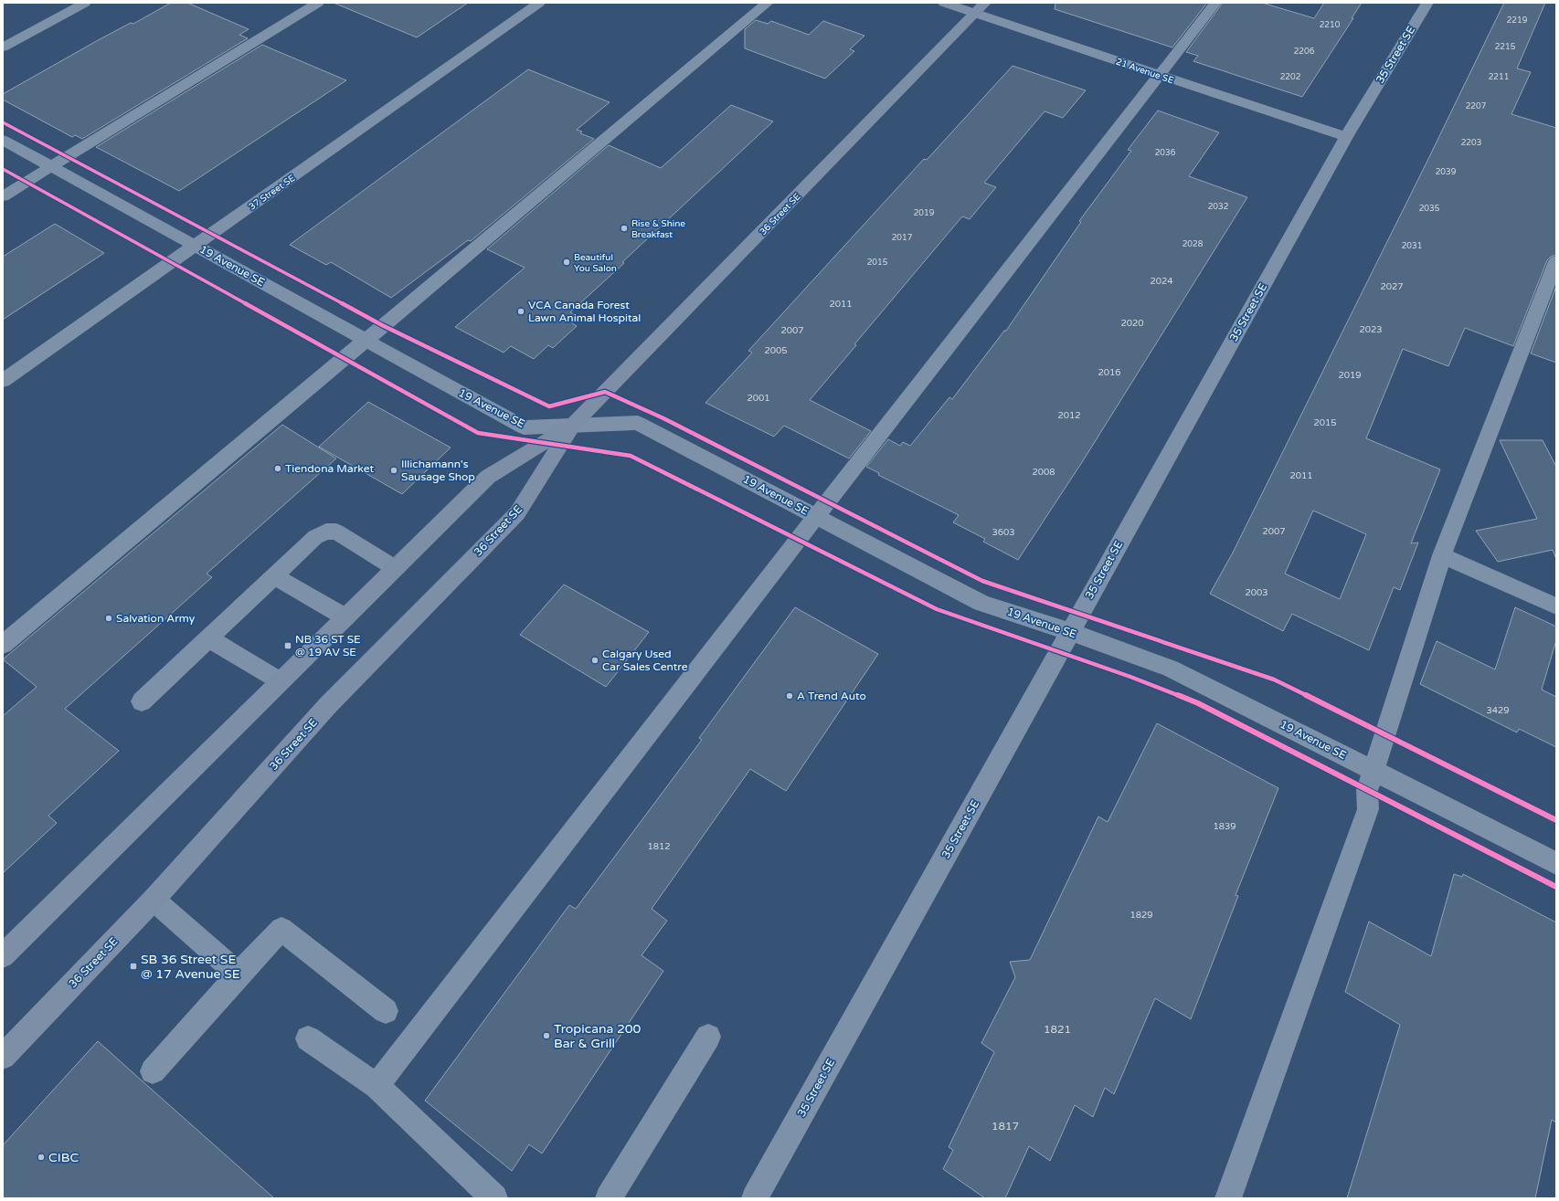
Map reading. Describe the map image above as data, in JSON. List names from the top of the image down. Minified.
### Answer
{"streets":{"main road":["36 Street SE"],"street":["35 Street SE","21 Avenue SE","37 Street SE","19 Avenue SE"]},"crossings":[["35 Street SE","21 Avenue SE"],["35 Street SE","19 Avenue SE"],["21 Avenue SE","36 Street SE"],["37 Street SE","19 Avenue SE"],["36 Street SE","19 Avenue SE"]],"places":{"other":["Rise & Shine Breakfast","Beautiful You Salon","VCA Canada Forest Lawn Animal Hospital","Tiendona Market","Illichamann's Sausage Shop","Salvation Army","Calgary Used Car Sales Centre","A Trend Auto","Tropicana 200 Bar & Grill","CIBC"],"transit":["NB 36 ST SE @ 19 AV SE","SB 36 Street SE @ 17 Avenue SE"]},"house_numbers":["2219","2210","2215","2206","2202","2211","2207","2203","2036","2039","2032","2035","2019","2017","2028","2031","2015","2024","2027","2011","2020","2023","2007","2005","2016","2019","2001","2012","2015","2008","2011","2007","3603","2003","3429","1839","1812","1829","1821","1817"]}
